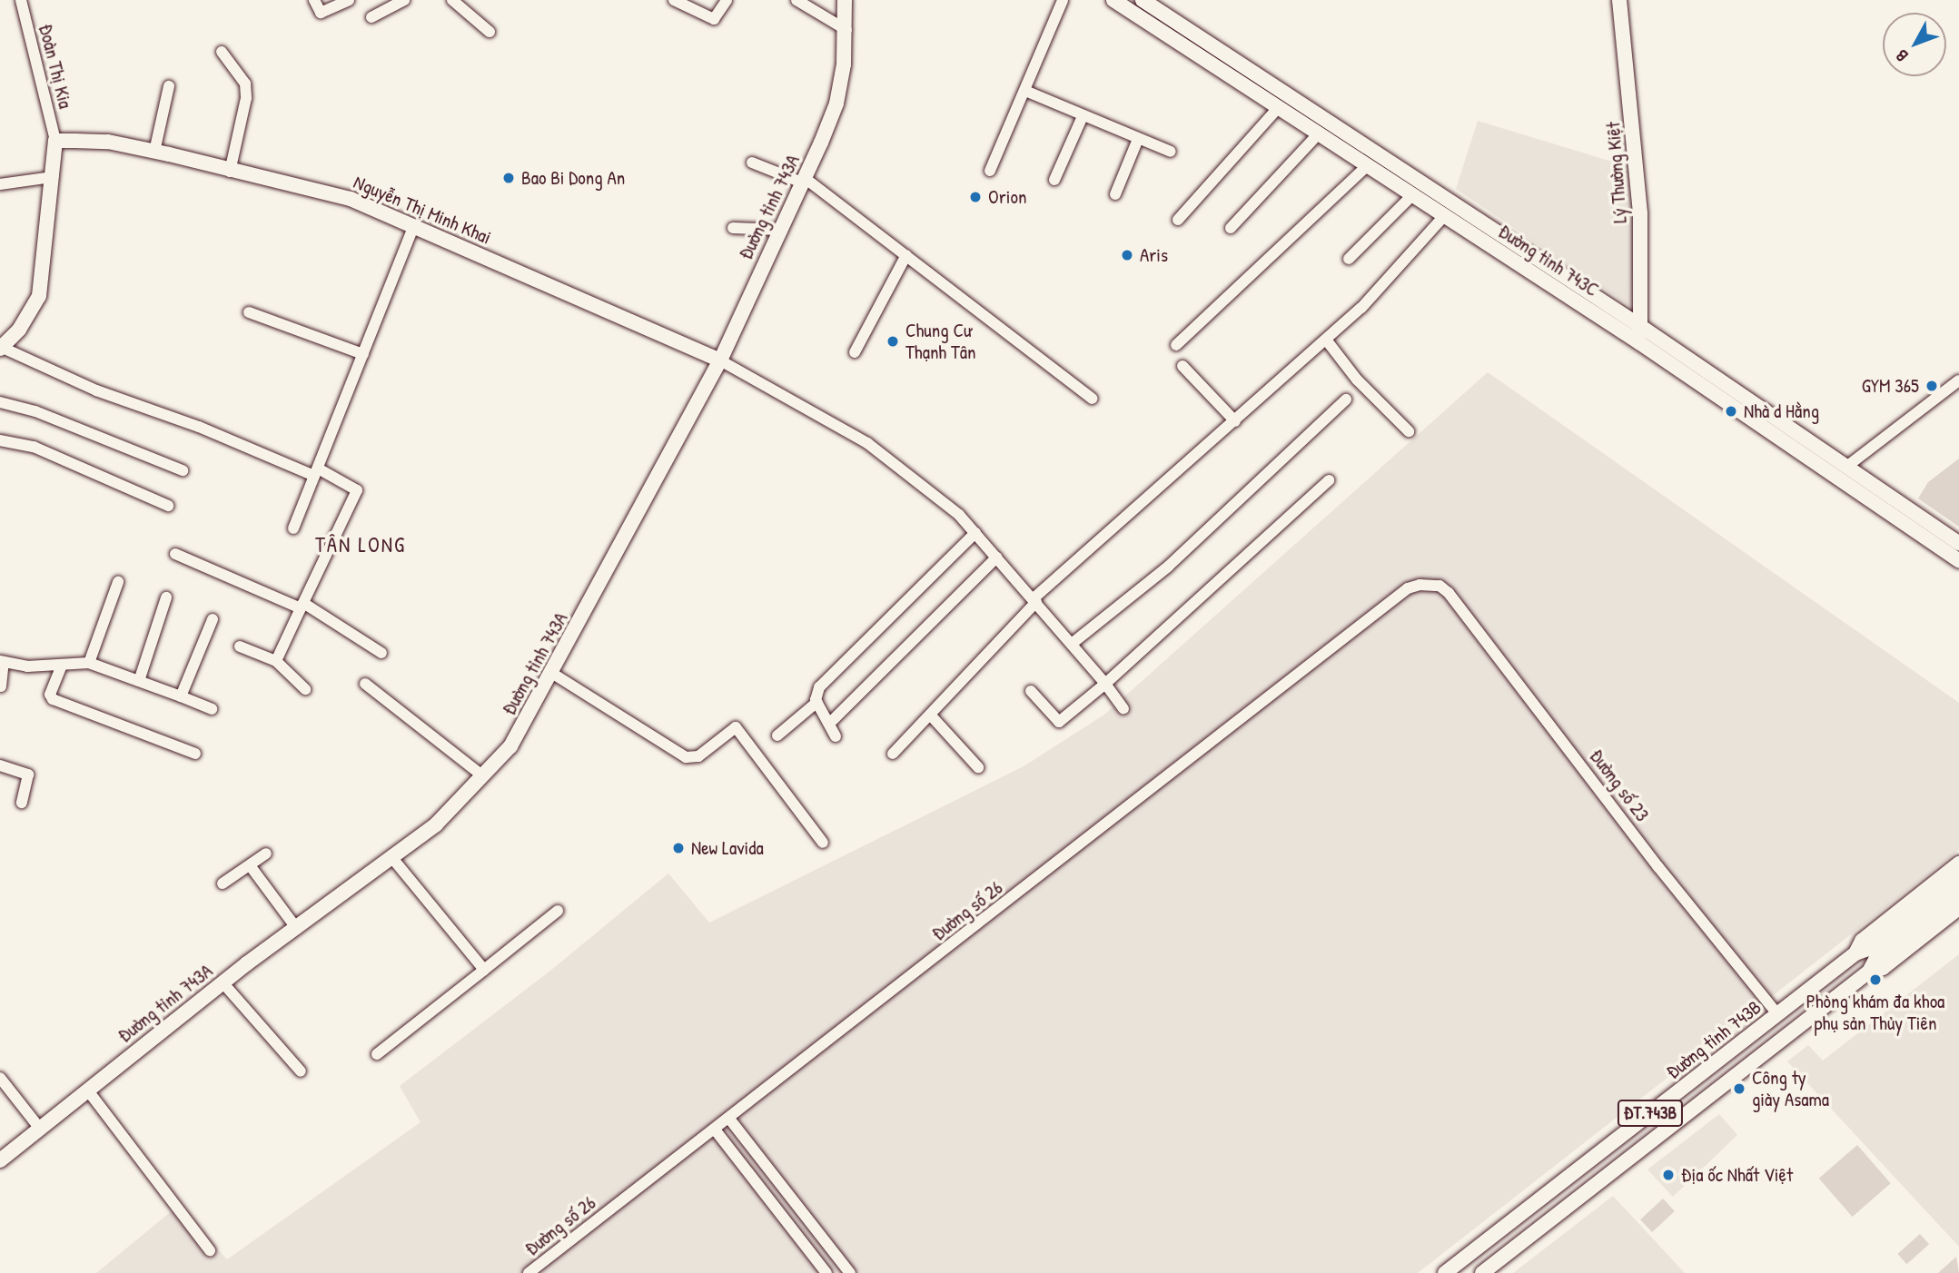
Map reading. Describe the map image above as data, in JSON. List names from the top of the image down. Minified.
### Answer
{"streets":{"main road":["Lý Thường Kiệt","Đường tỉnh 743A","Nguyễn Thị Minh Khai","Đường tỉnh 743C","Đường tỉnh 743B","ĐT.743B"],"street":["Đoàn Thị Kia","Đường số 23","Đường số 26"]},"crossings":[["Đoàn Thị Kia","Nguyễn Thị Minh Khai"],["Lý Thường Kiệt","Đường tỉnh 743C"],["Đường tỉnh 743A","Nguyễn Thị Minh Khai"],["Đường số 23","Đường số 26"],["Đường số 23","Đường tỉnh 743B"],["Đường tỉnh 743B","ĐT.743B"]],"districts":["TÂN LONG"],"places":["Bao Bi Dong An","Orion","Aris","Chung Cư Thạnh Tân","GYM 365","Nhà d Hằng","New Lavida","Phòng khám đa khoa phụ sản Thủy Tiên","Công ty giày Asama","Địa ốc Nhất Việt"],"north":"bottom left"}
